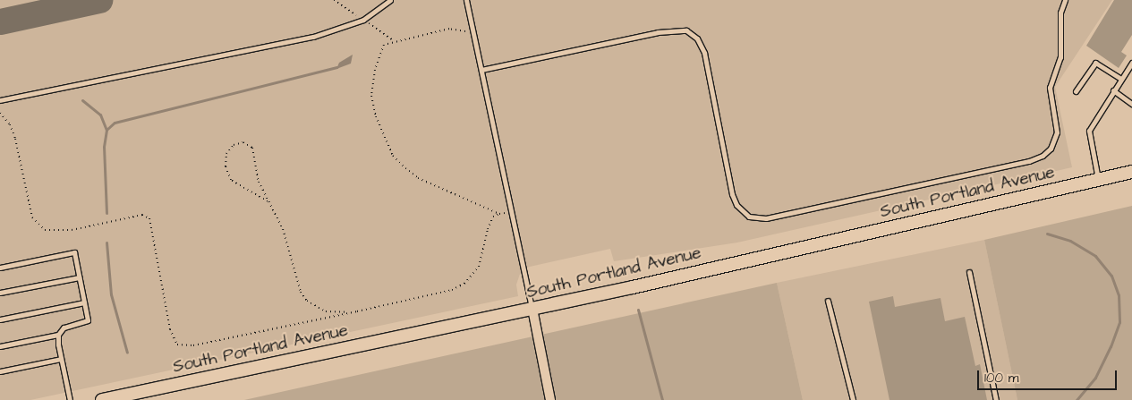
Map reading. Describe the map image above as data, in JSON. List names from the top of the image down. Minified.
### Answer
{"streets":{"main road":["South Portland Avenue"]},"scale_bar":"100 m"}
